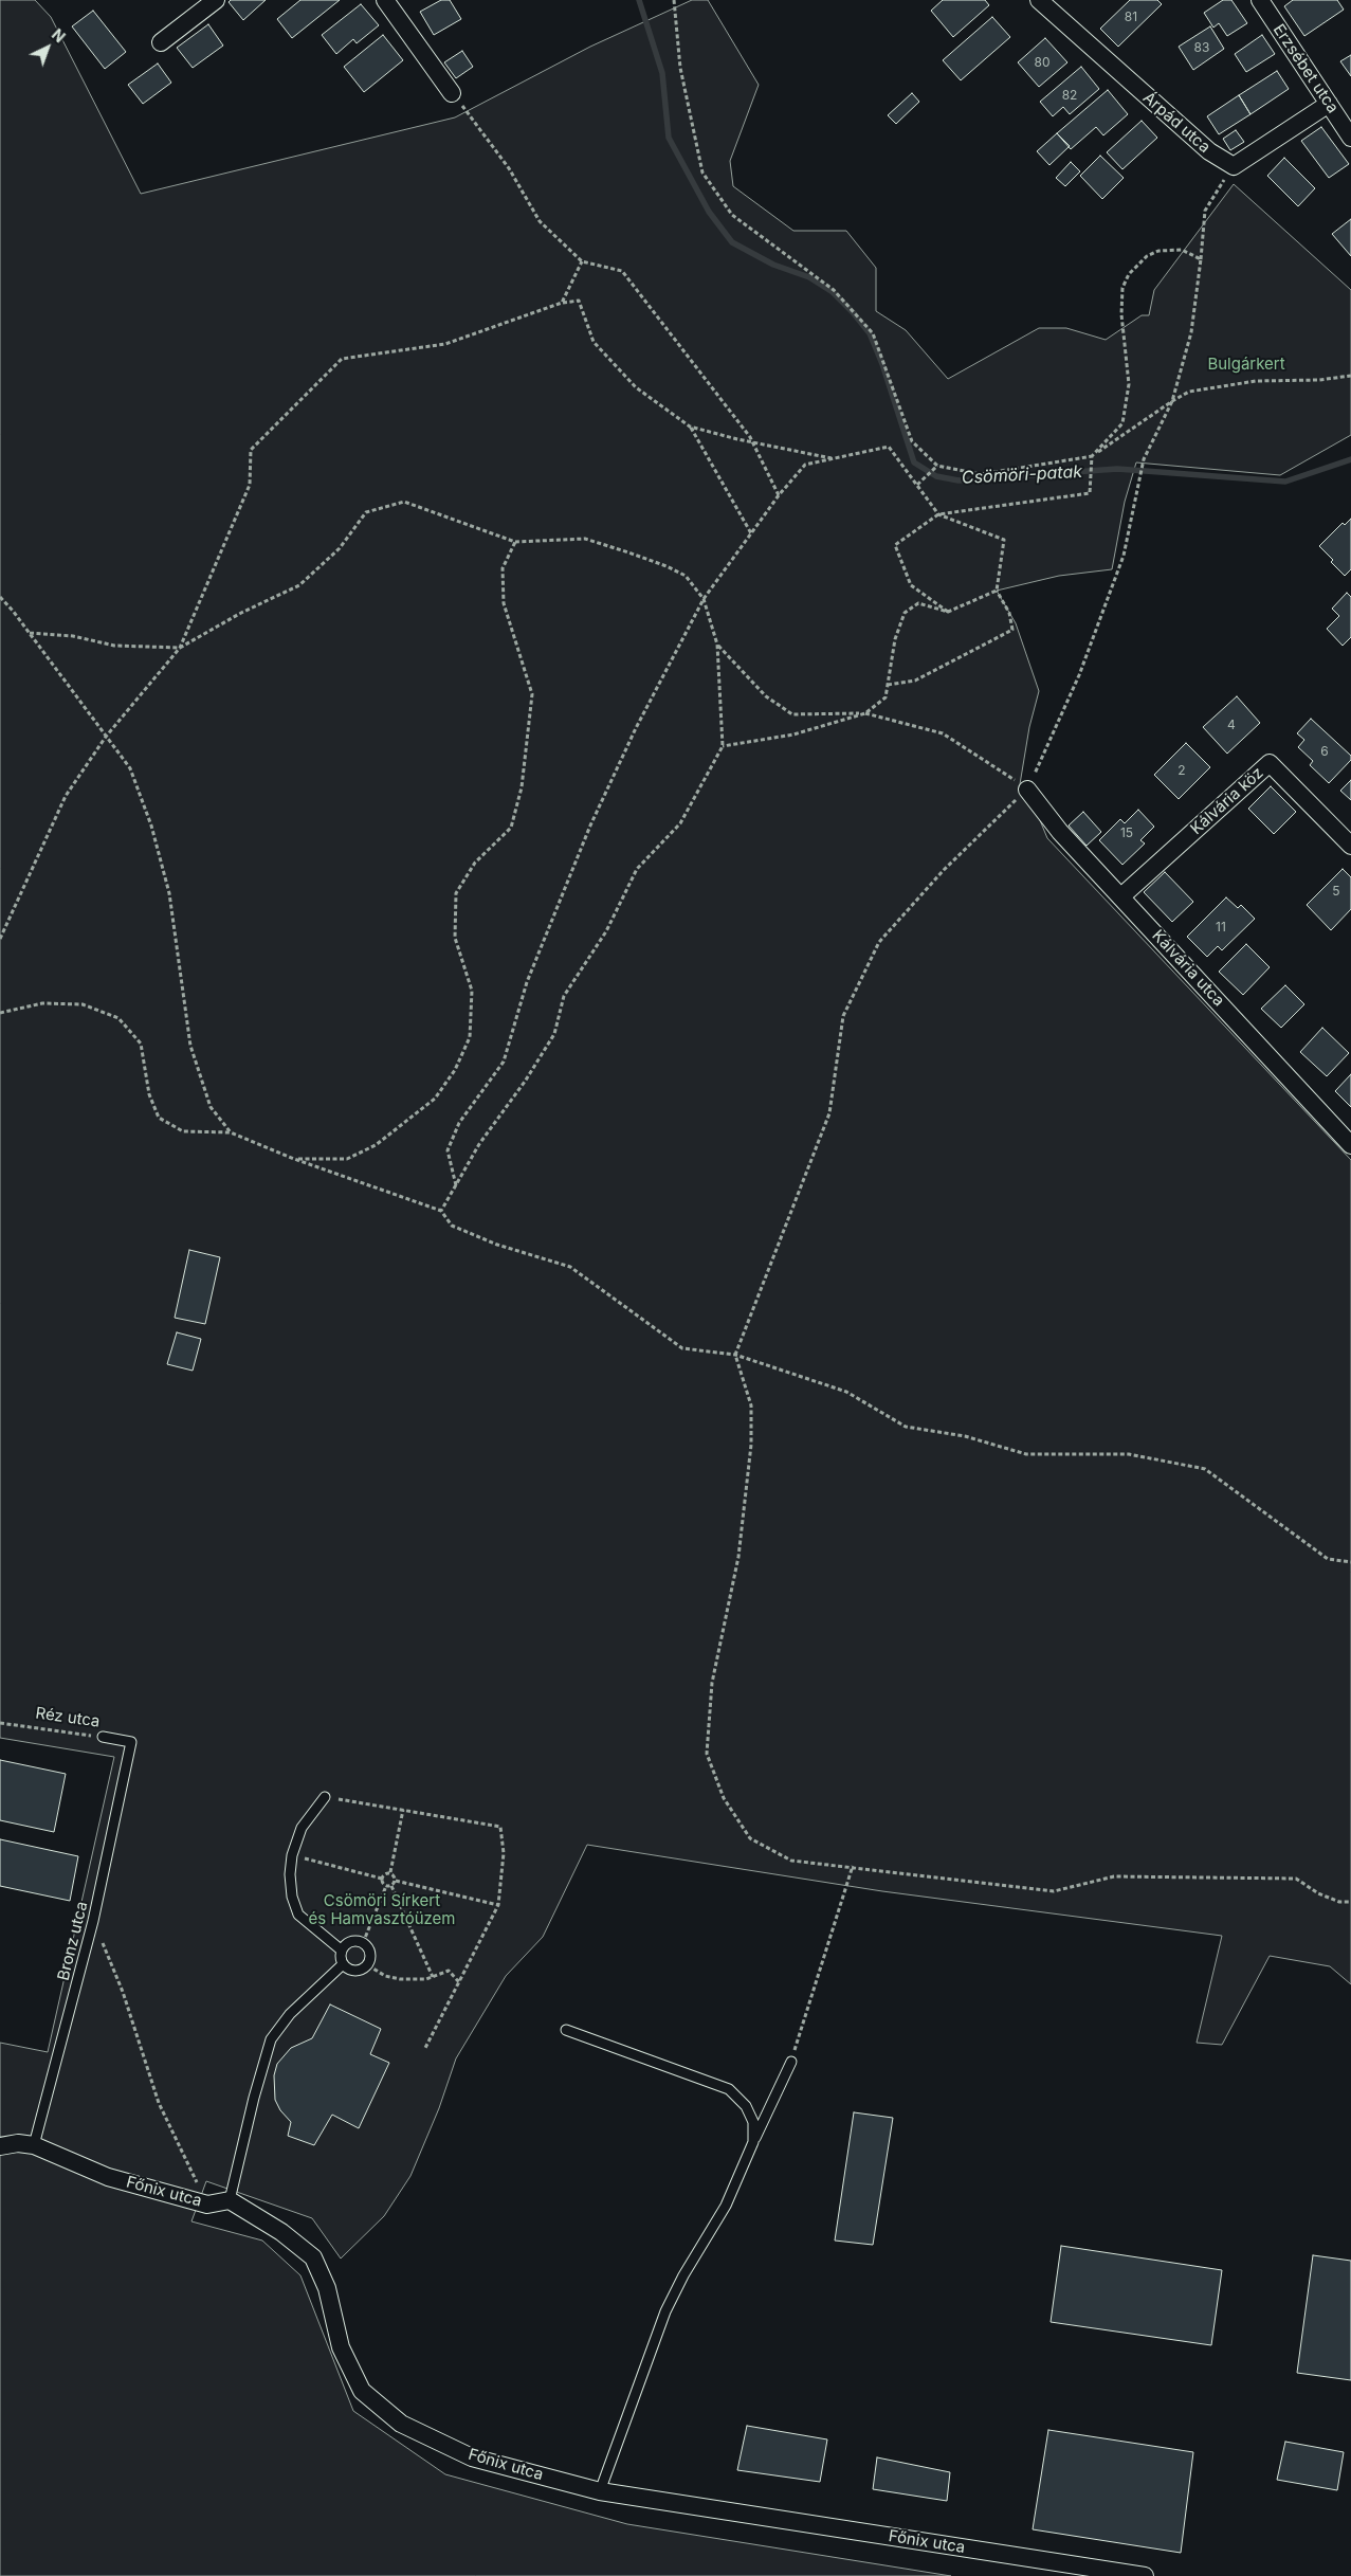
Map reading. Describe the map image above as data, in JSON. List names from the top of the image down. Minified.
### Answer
{"streets":{"street":["Erzsébet utca","Árpád utca","Kálvária köz","Kálvária utca","Főnix utca"],"lane":["Réz utca","Bronz utca"]},"crossings":[["Kálvária köz","Kálvária utca"],["Réz utca","Bronz utca"],["Bronz utca","Főnix utca"]],"water":["Csömöri-patak"],"parks":["Bulgárkert","Csömöri Sírkert és Hamvasztóüzem"],"house_numbers":["81","83","80","82","4","6","2","15","5","11"],"north":"top right"}
